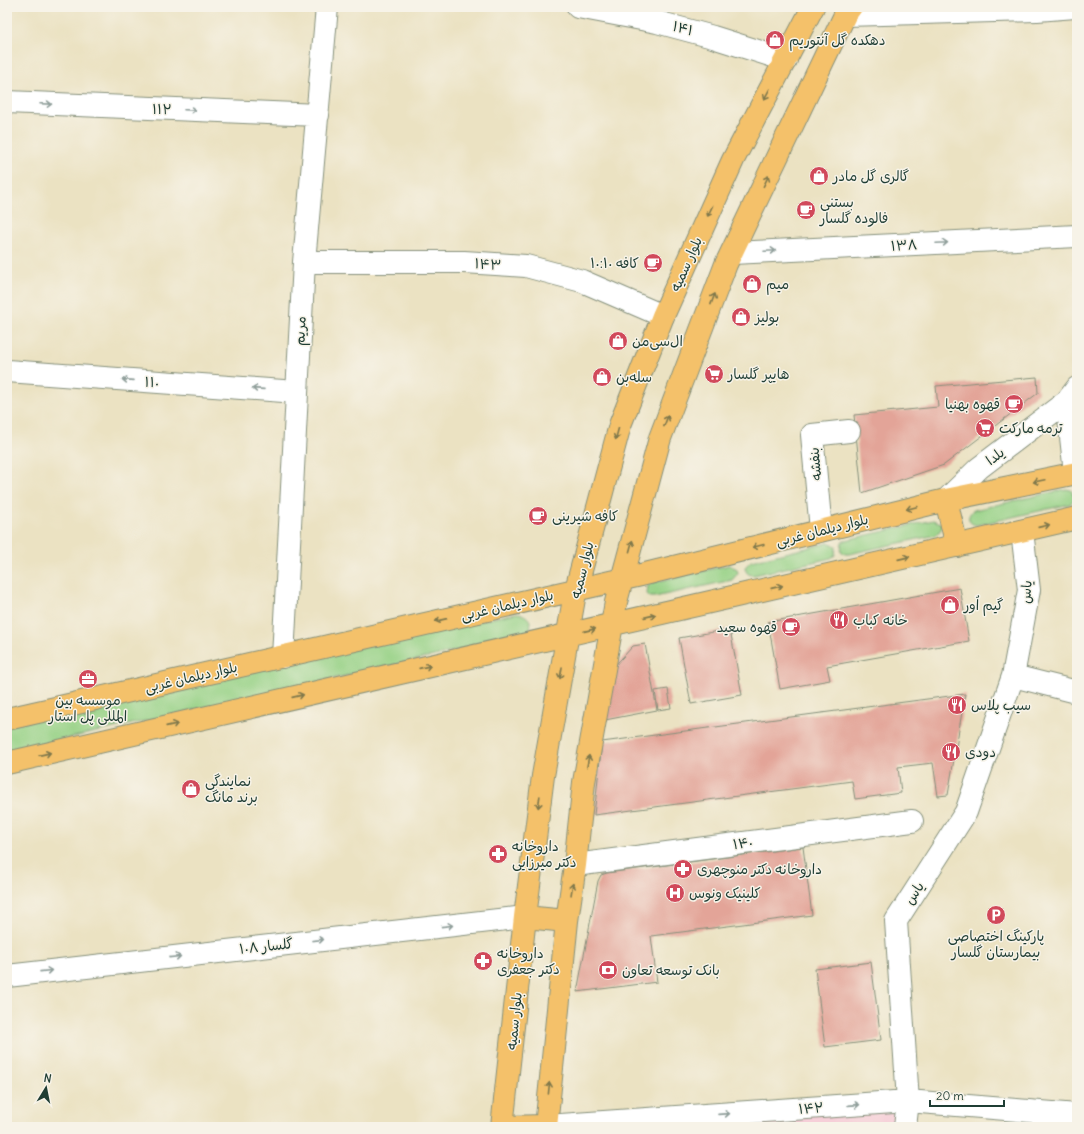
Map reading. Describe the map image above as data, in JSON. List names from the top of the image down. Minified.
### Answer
{"streets":{"main road":["بلوار سمیه","بلوار دیلمان غربی"],"street":["۱۴۱","۱۱۲","۱۳۸","۱۴۳","مریم","۱۱۰","یلدا","بنفشه","یاس","۱۴۰","گلسار ۱۰۸","۱۴۲"]},"crossings":[["۱۴۱","بلوار سمیه"],["۱۱۲","مریم"],["۱۴۳","بلوار سمیه"],["۱۴۳","مریم"],["بلوار سمیه","بلوار دیلمان غربی"],["بلوار سمیه","گلسار ۱۰۸"],["مریم","۱۱۰"],["مریم","بلوار دیلمان غربی"],["یلدا","بلوار دیلمان غربی"],["بنفشه","بلوار دیلمان غربی"],["یاس","۱۴۲"]],"one_way":["۱۱۲","۱۳۸","۱۱۰","گلسار ۱۰۸","۱۴۲"],"places":{"shop":["دهکده گل آنتوریم","گالری گل مادر","میم","بولیز","ال‌سی‌من","سله‌بن","گیم اُور","نمایندگی برند مانگ"],"cafe":["بستنی فالوده گلسار","کافه ۱۰:۱۰","قهوه بهنیا","کافه شیرینی","قهوه سعید"],"supermarket":["هایپر گلسار","ترمه مارکت"],"restaurant":["خانه کباب","سیب پلاس","دودی"],"office":["موسسه بین المللی پل استار"],"pharmacy":["داروخانه دکتر میرزایی","داروخانه دکتر منوچهری","داروخانه دکتر جعفری"],"hospital":["کلینیک ونوس"],"parking":["پارکینگ اختصاصی بیمارستان گلسار"],"bank":["بانک توسعه تعاون"]},"scale_bar":"20 m","north":"top"}
